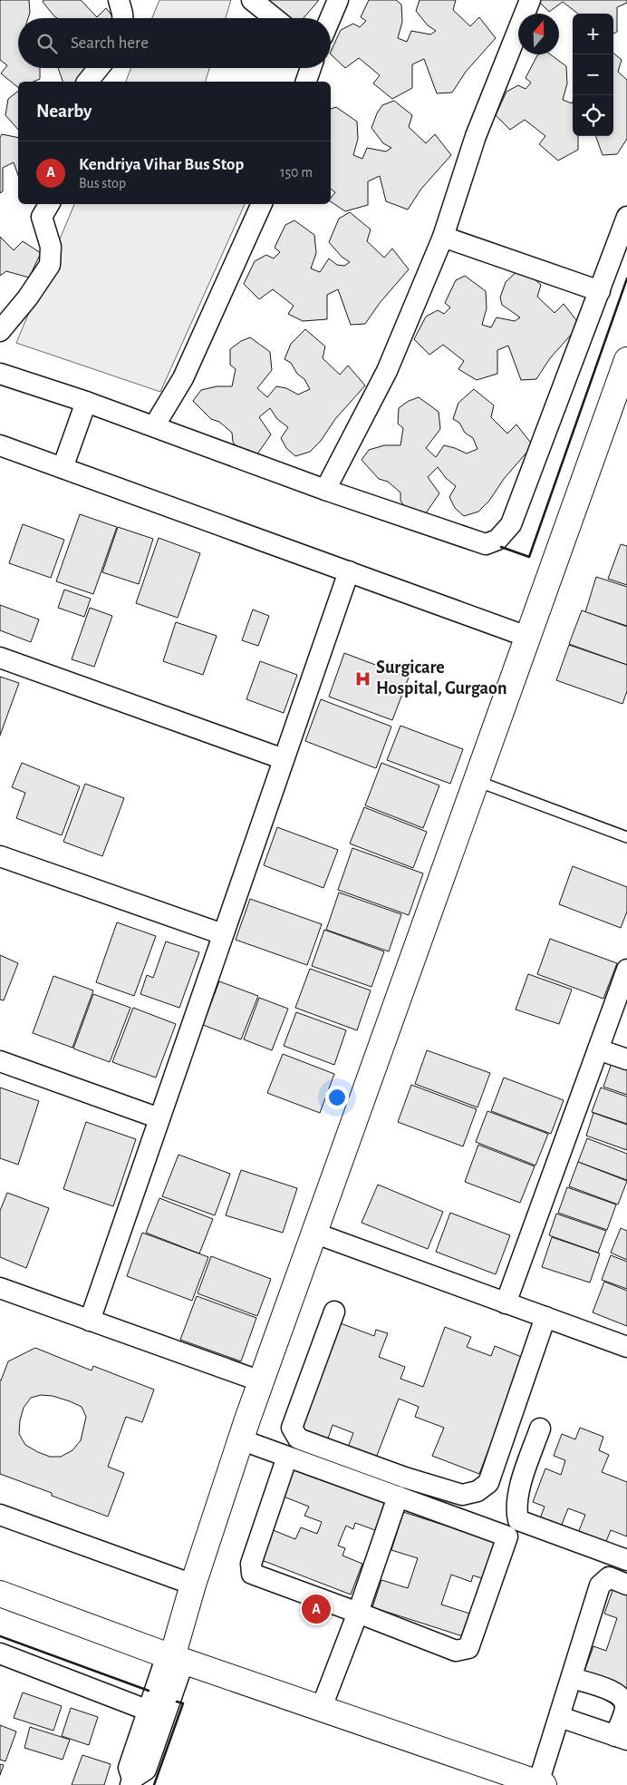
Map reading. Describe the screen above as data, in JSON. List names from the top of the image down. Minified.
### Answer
{"places":{"hospital":["Surgicare Hospital, Gurgaon"]},"north":"top","page":{"map_buttons":["+","−"],"search":"Search here","heading":"Nearby","list":[{"mark":"A","name":"Kendriya Vihar Bus Stop","note":"Bus stop","value":"150 m"}],"pins":"A"}}
